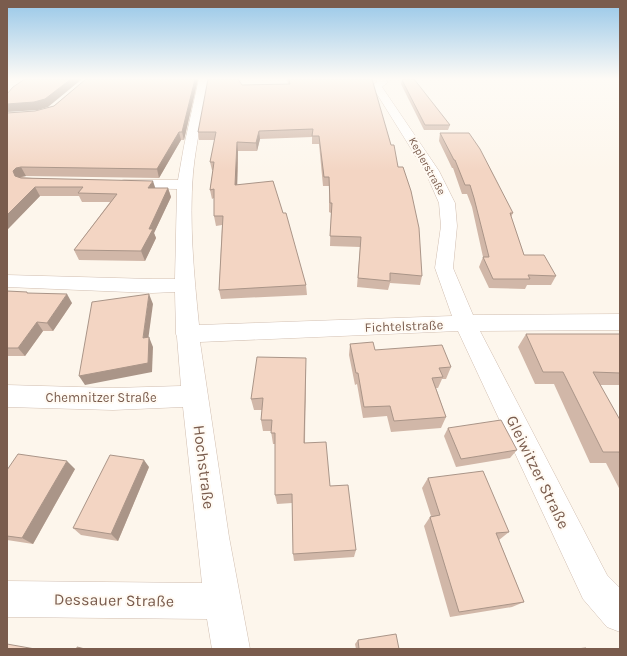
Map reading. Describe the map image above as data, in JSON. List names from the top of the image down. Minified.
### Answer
{"streets":{"street":["Keplerstraße","Fichtelstraße","Chemnitzer Straße","Hochstraße","Gleiwitzer Straße","Dessauer Straße"]},"crossings":[["Keplerstraße","Fichtelstraße"],["Keplerstraße","Gleiwitzer Straße"],["Fichtelstraße","Hochstraße"],["Fichtelstraße","Gleiwitzer Straße"],["Chemnitzer Straße","Hochstraße"],["Hochstraße","Dessauer Straße"]]}
